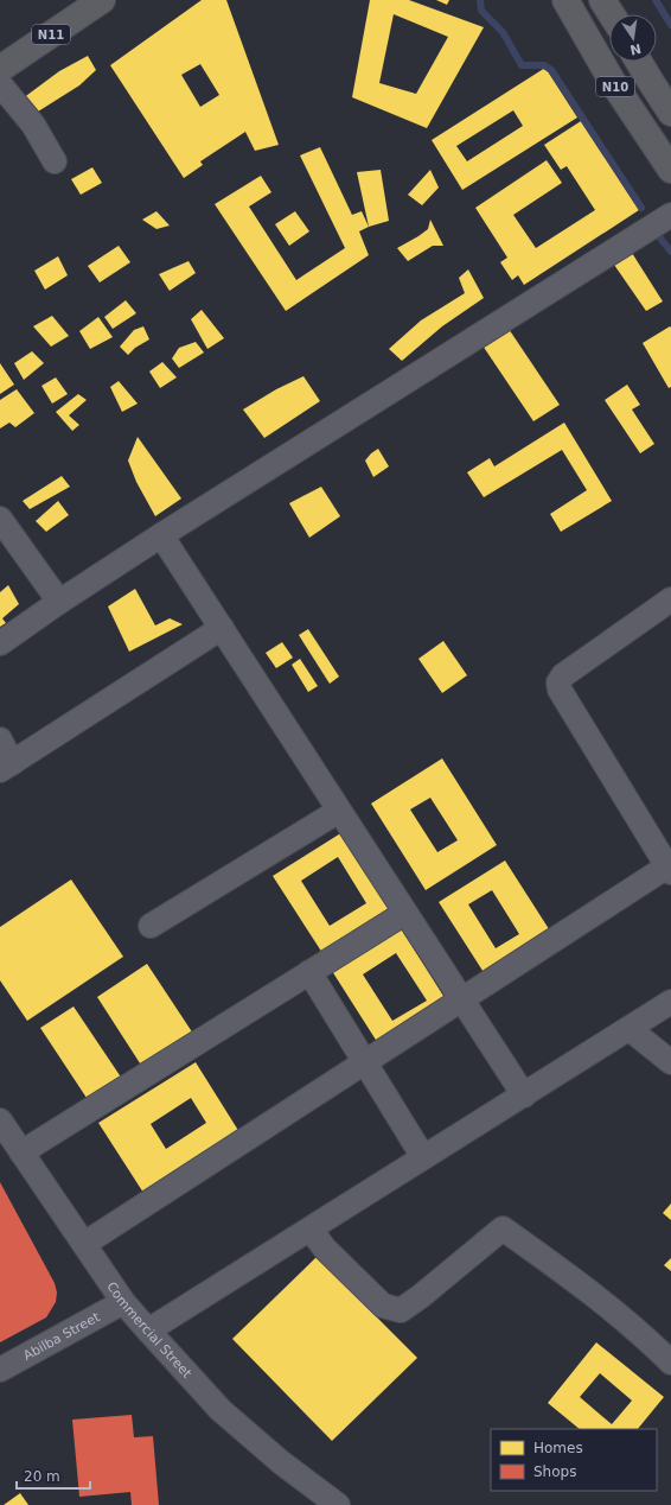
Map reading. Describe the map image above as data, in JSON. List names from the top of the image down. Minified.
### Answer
{"streets":{"highway":["N11","N10"],"street":["Commercial Street","Abilba Street"]},"crossings":[["Commercial Street","Abilba Street"]],"legend":["Homes","Shops"],"scale_bar":"20 m","north":"bottom"}
